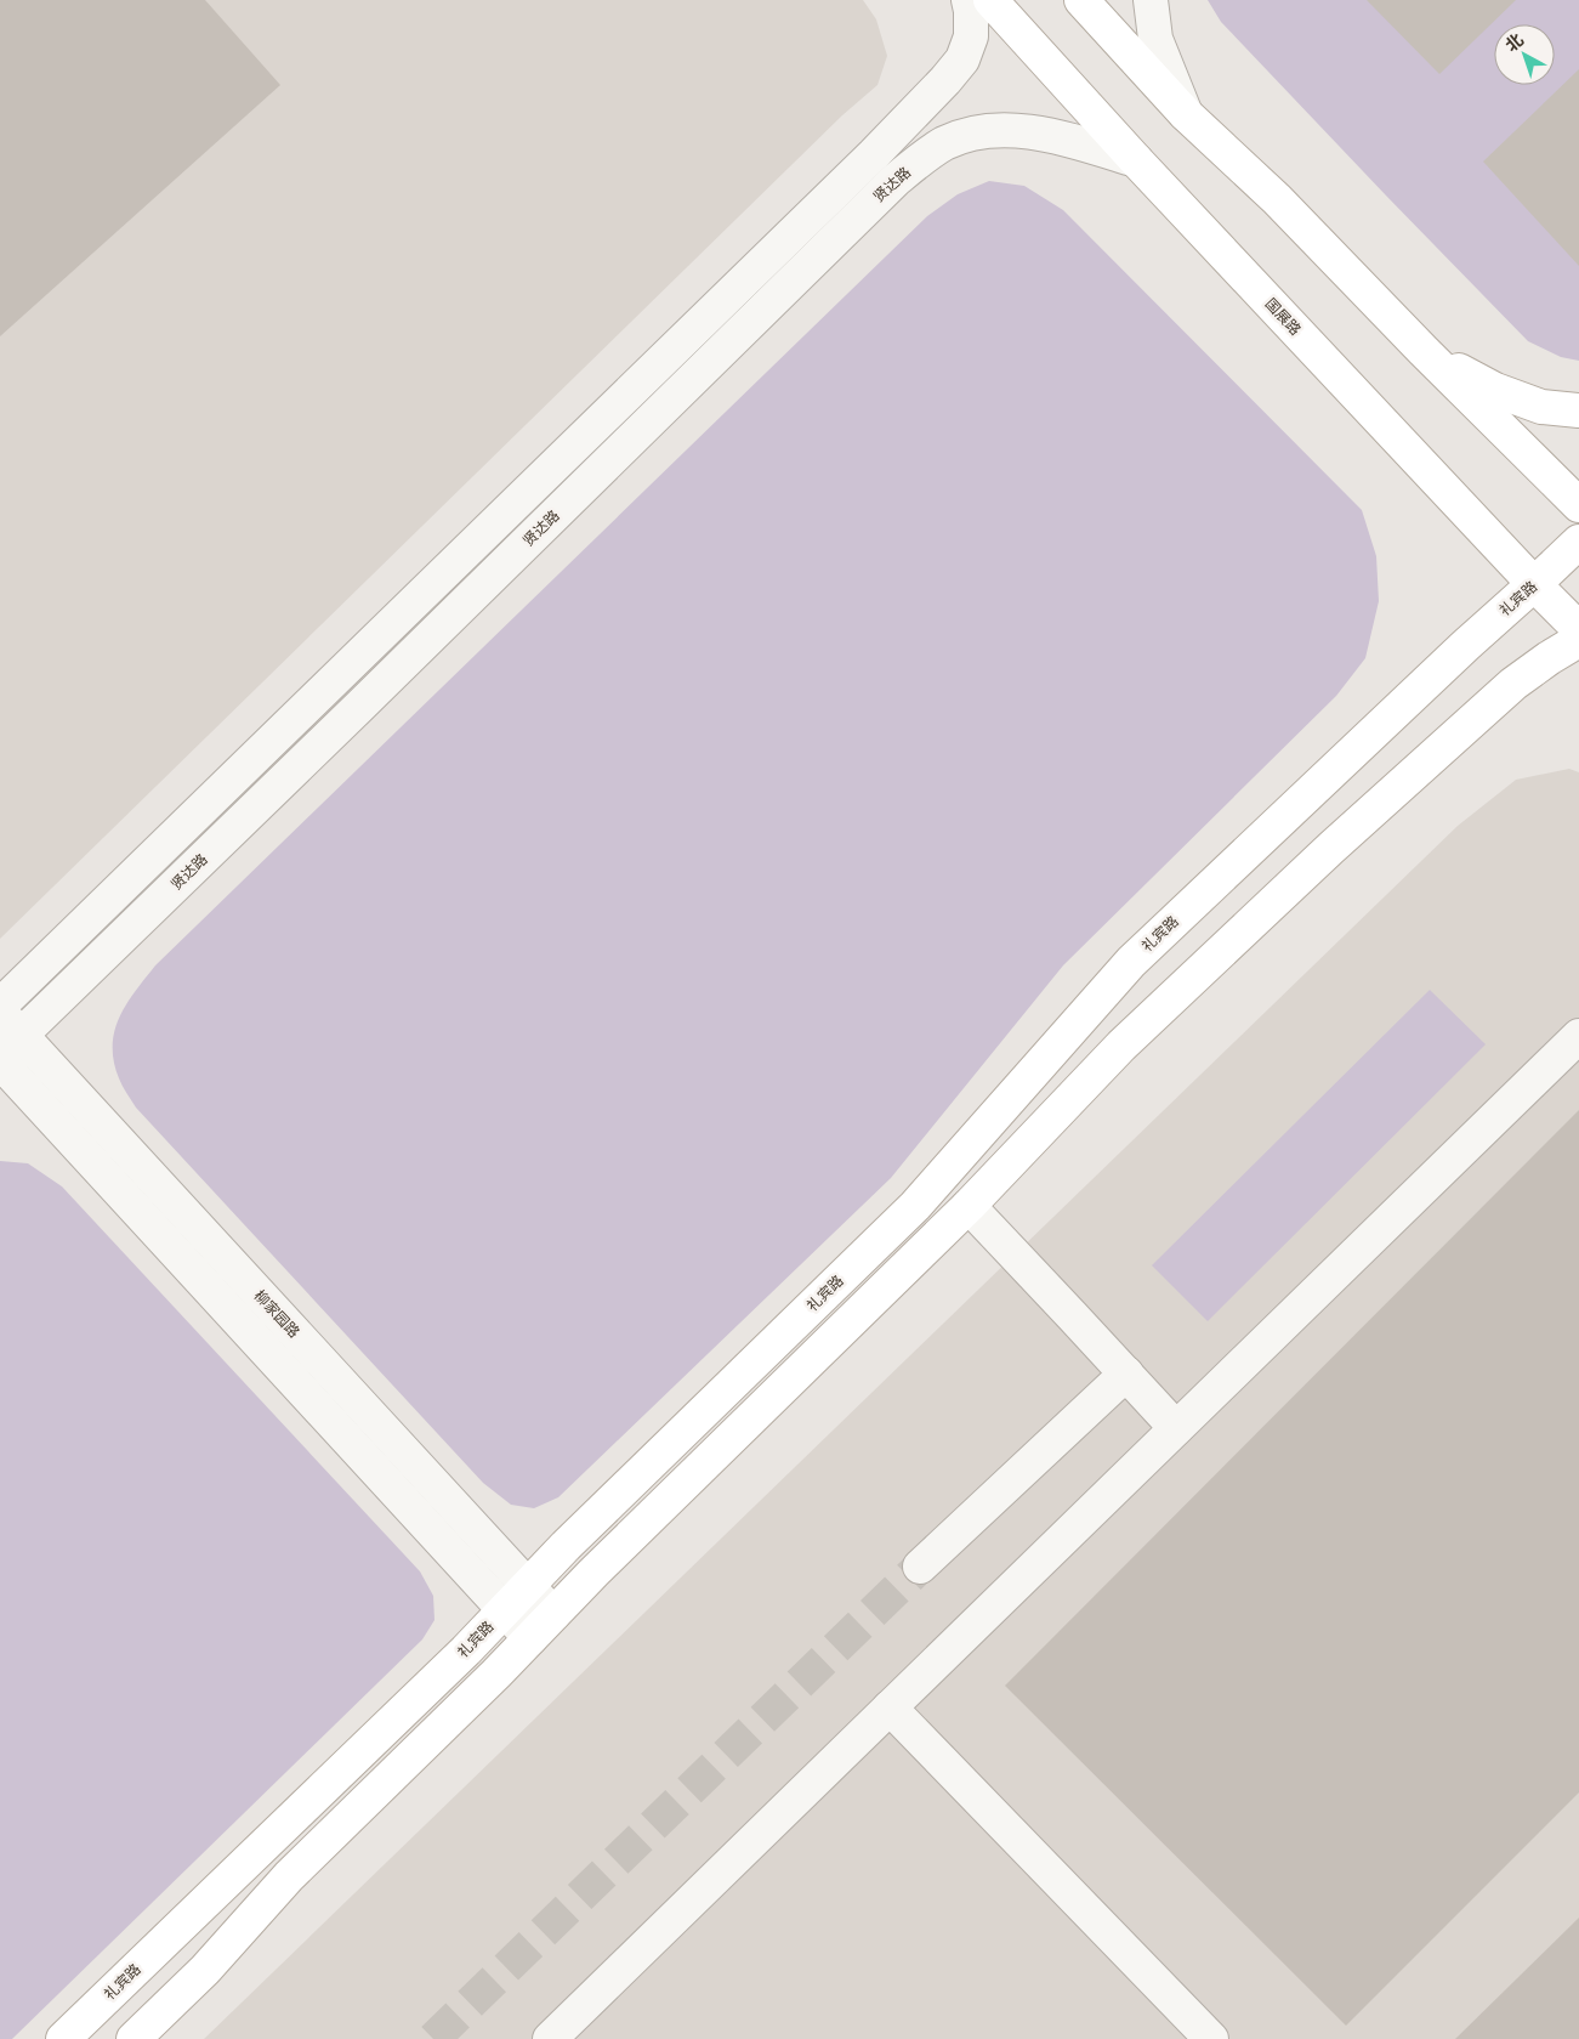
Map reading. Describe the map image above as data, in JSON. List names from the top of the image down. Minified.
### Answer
{"streets":{"main road":["国展路","礼宾路"],"street":["贤达路","柳家园路"]},"crossings":[["贤达路","国展路"],["贤达路","柳家园路"],["国展路","礼宾路"],["礼宾路","柳家园路"]],"north":"top left"}
